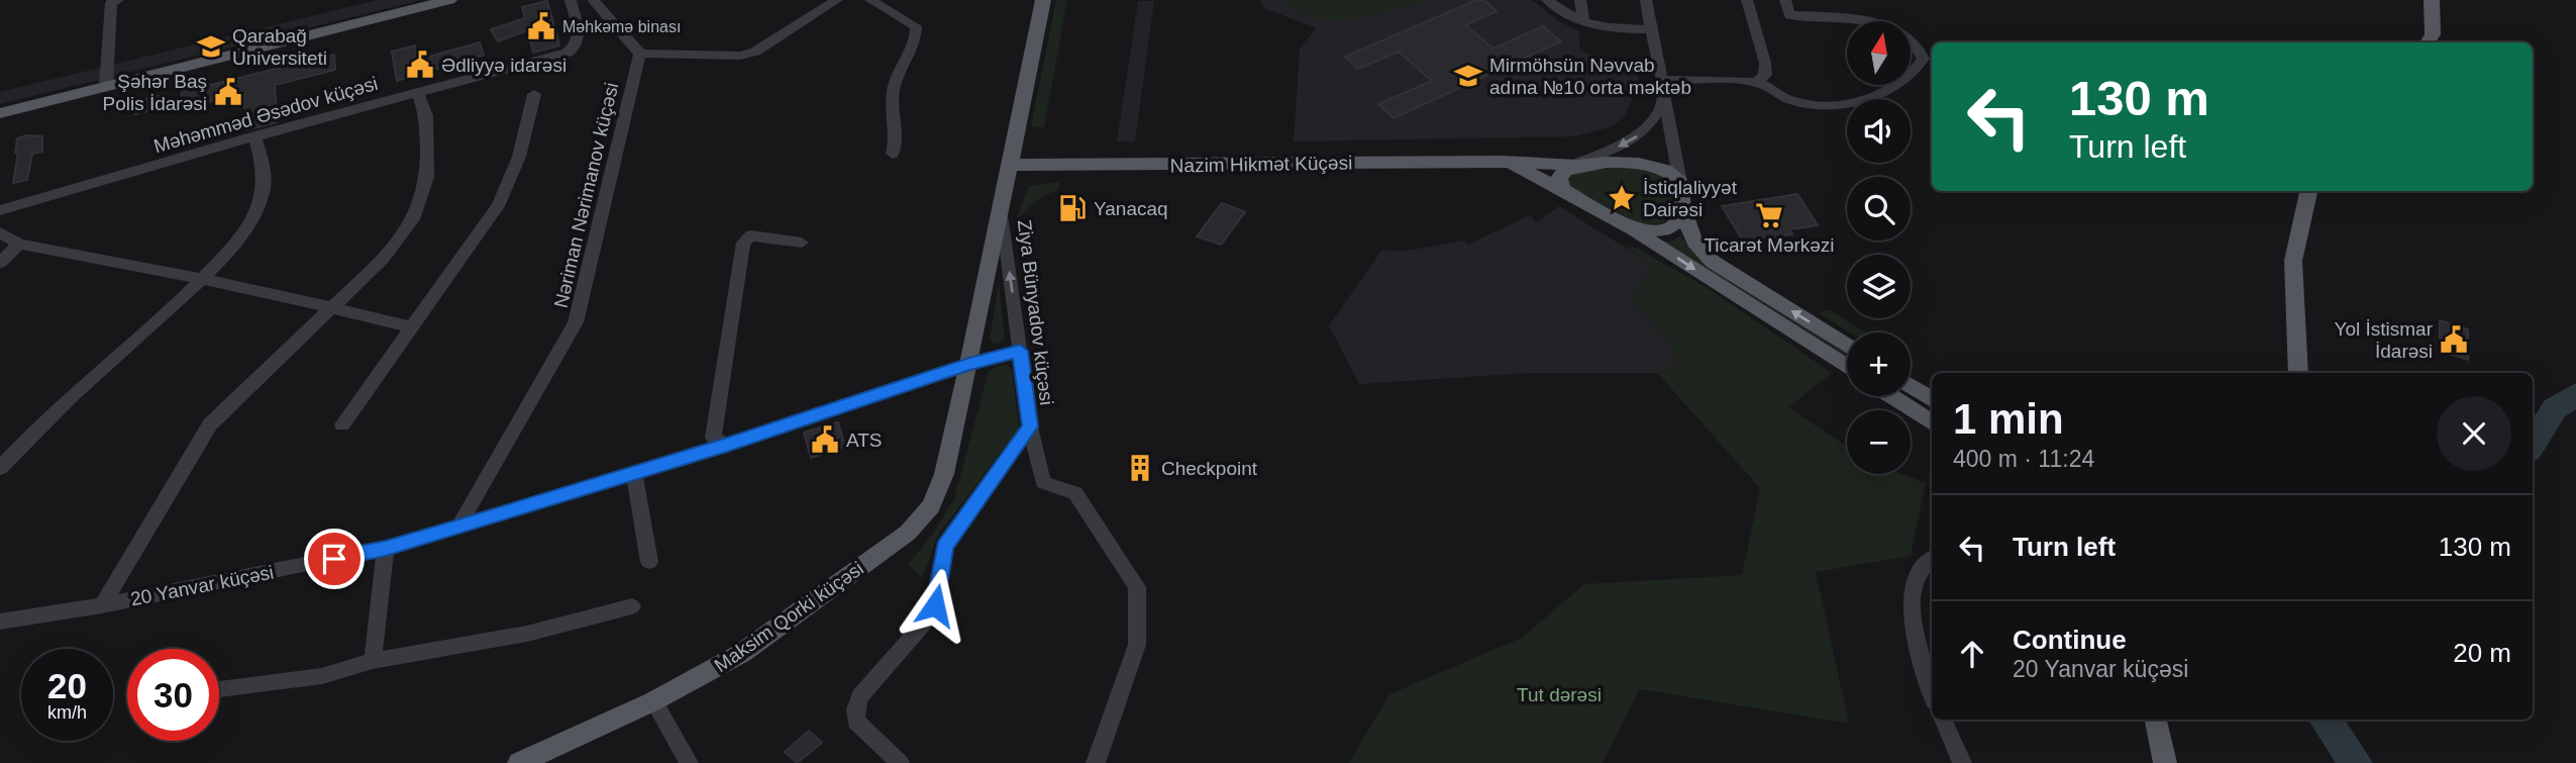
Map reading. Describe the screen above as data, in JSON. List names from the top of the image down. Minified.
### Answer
{"streets":{"main road":["Nazim Hikmət Küçəsi","Maksim Qorki küçəsi"],"street":["Məhəmməd Əsədov küçəsi","Nəriman Nərimanov küçəsi","Ziya Bünyadov küçəsi","20 Yanvar küçəsi"]},"crossings":[["Nəriman Nərimanov küçəsi","20 Yanvar küçəsi"],["Ziya Bünyadov küçəsi","20 Yanvar küçəsi"],["20 Yanvar küçəsi","Maksim Qorki küçəsi"]],"parks":["Tut dərəsi"],"places":{"public building":["Məhkəmə binası","Ədliyyə idarəsi","Şəhər Baş Polis İdarəsi","Yol İstismar İdarəsi","ATS"],"school or university":["Qarabağ Universiteti","Mirmöhsün Nəvvab adına №10 orta məktəb"],"place":["İstiqlaliyyət Dairəsi"],"fuel station":["Yanacaq"],"supermarket":["Ticarət Mərkəzi"],"building":["Checkpoint"]},"north":"top","page":{"map_buttons":["+","−"],"turn":["130 m","Turn left"],"heading":["1 min","400 m · 11:24"],"list":[{"name":"Turn left","value":"130 m"},{"name":"Continue","note":"20 Yanvar küçəsi","value":"20 m"}],"speed":"20 km/h","limit":"30"}}
